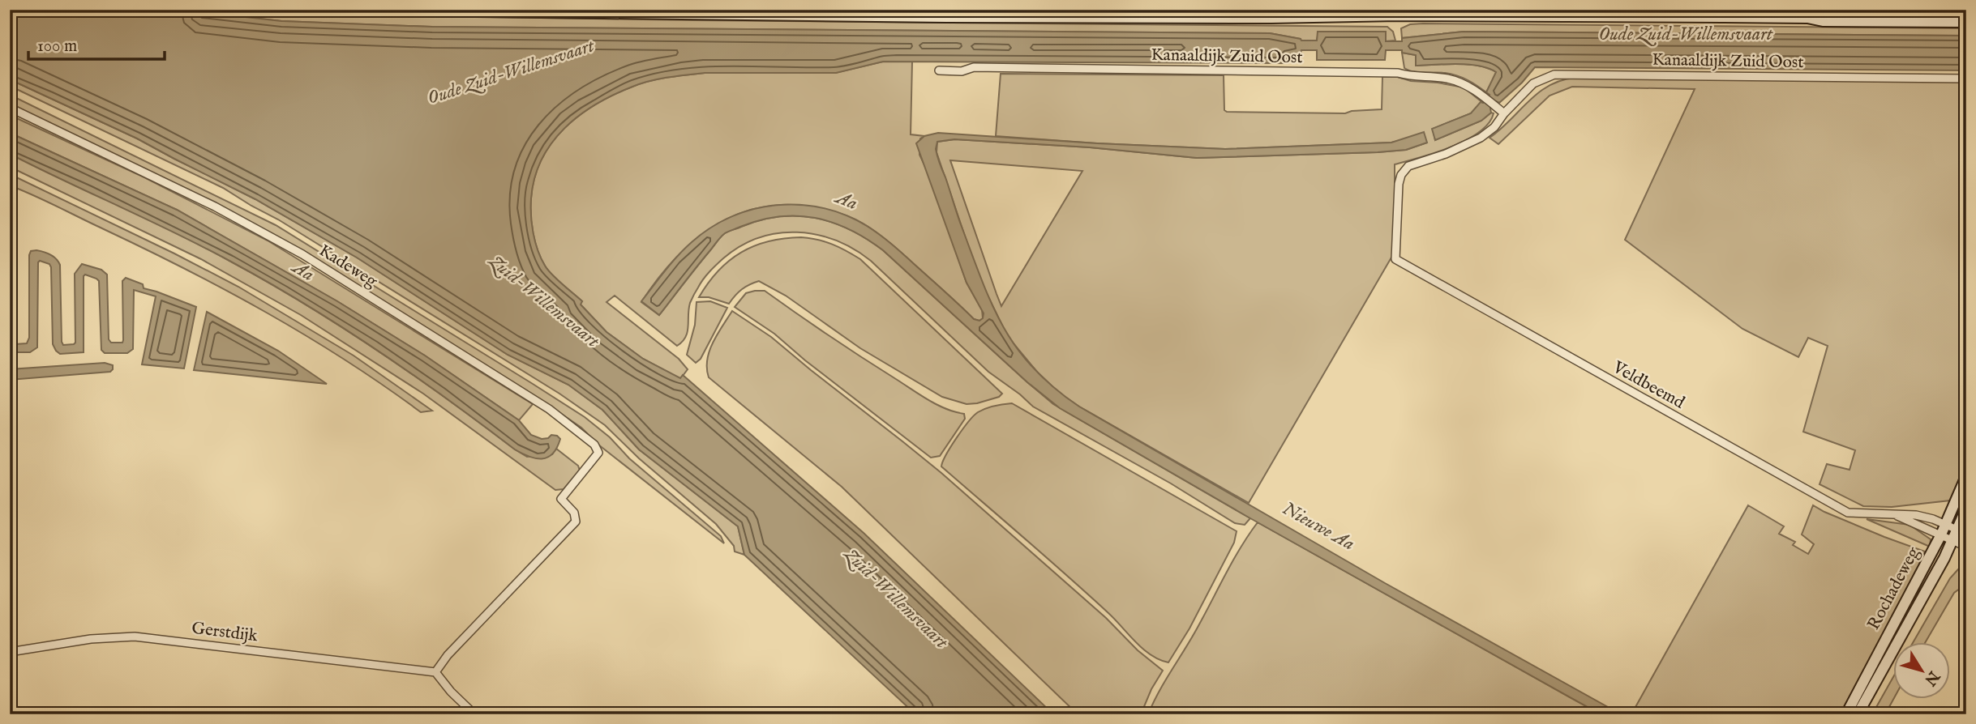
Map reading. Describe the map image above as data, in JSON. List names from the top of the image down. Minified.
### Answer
{"streets":{"main road":["Rochadeweg"],"street":["Kanaaldijk Zuid Oost","Kadeweg","Veldbeemd","Gerstdijk"]},"crossings":[["Kanaaldijk Zuid Oost","Veldbeemd"],["Kadeweg","Gerstdijk"],["Veldbeemd","Rochadeweg"]],"water":["Oude Zuid-Willemsvaart","Aa","Zuid-Willemsvaart","Nieuwe Aa"],"scale_bar":"100 m","north":"bottom right"}
